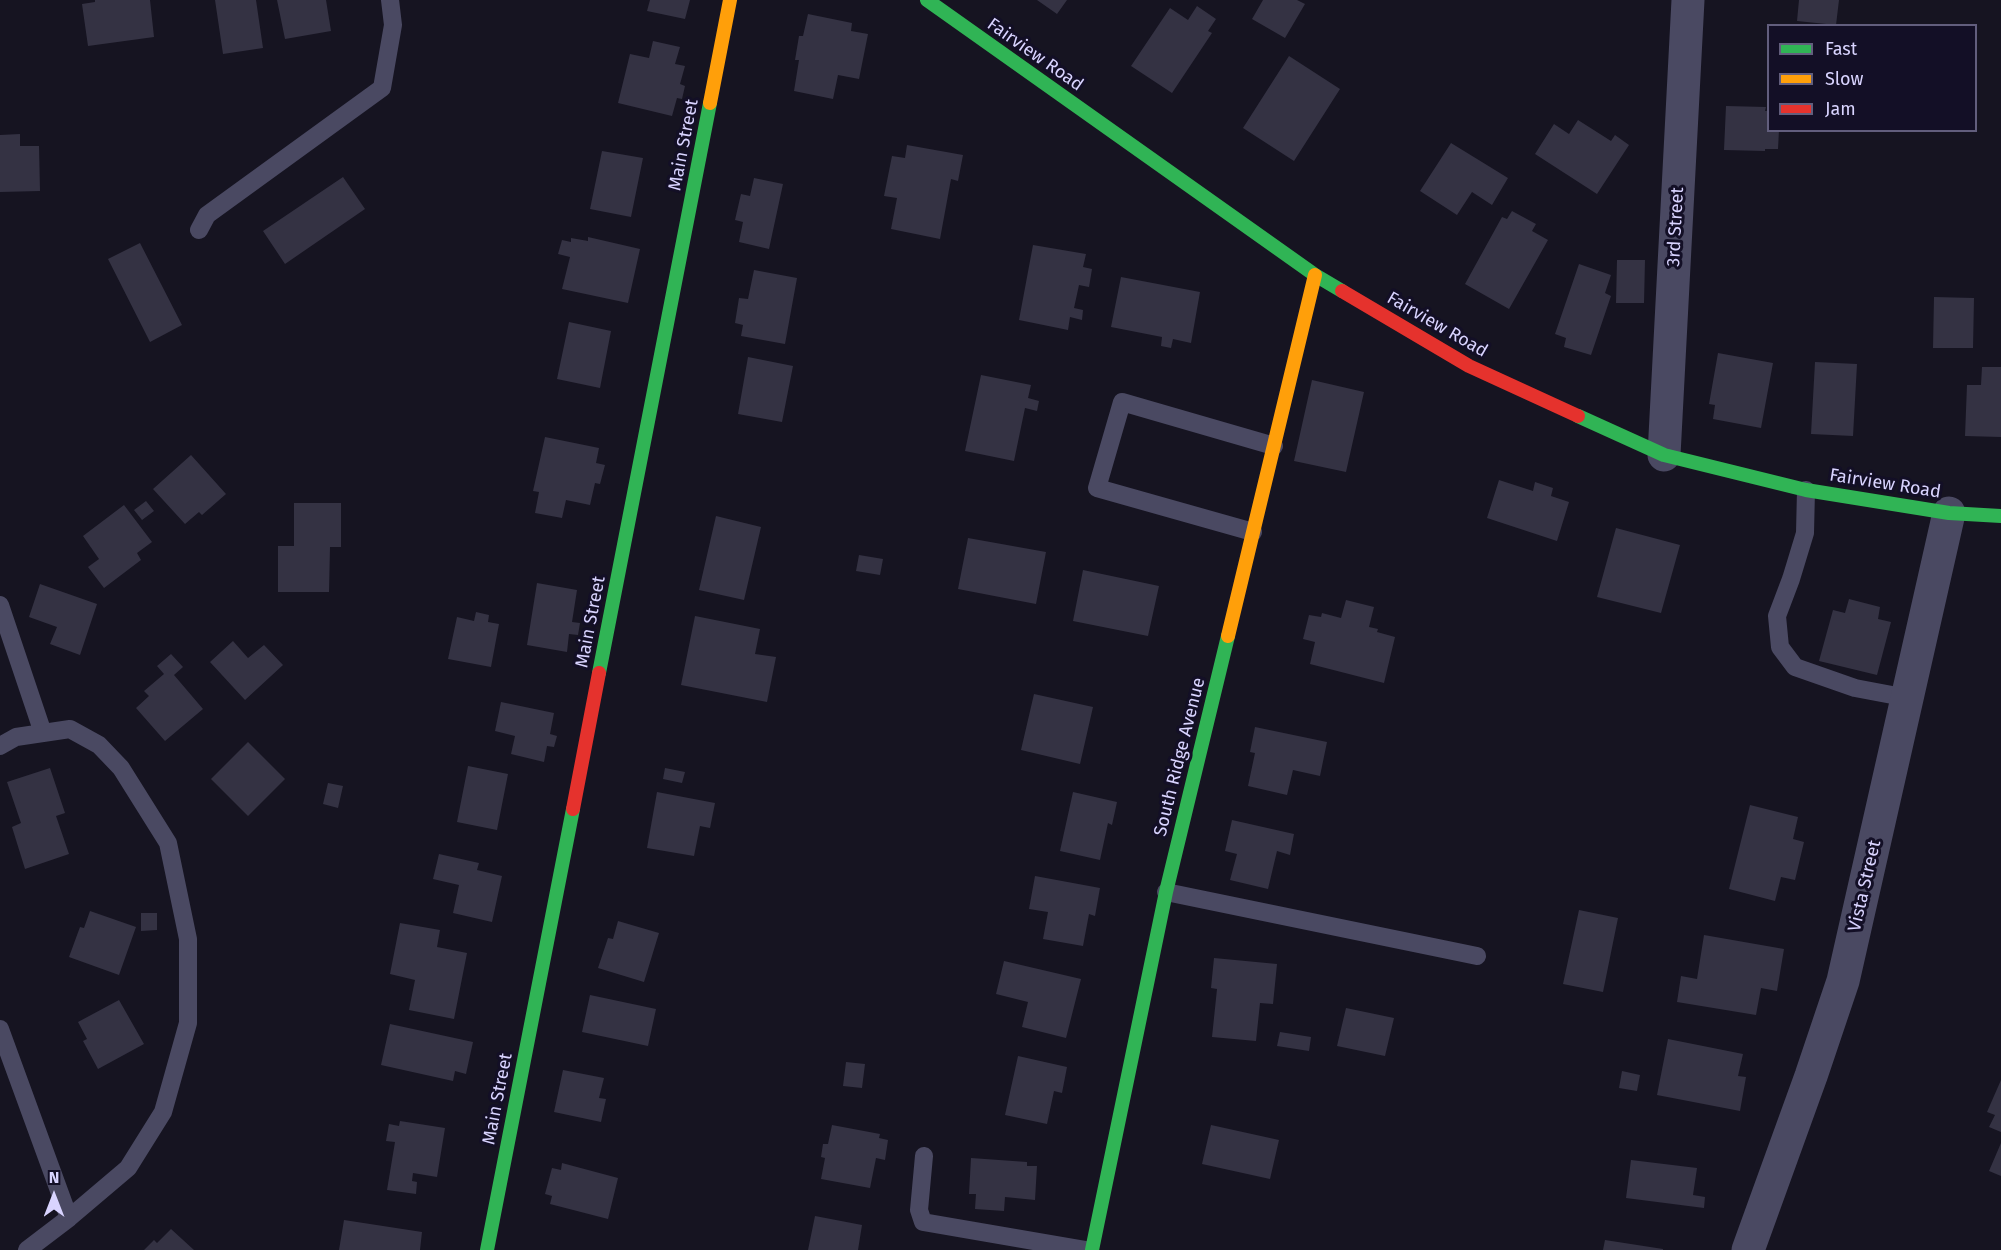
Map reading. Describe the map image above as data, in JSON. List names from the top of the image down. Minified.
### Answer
{"streets":{"street":["Fairview Road","Main Street","3rd Street","South Ridge Avenue","Vista Street"]},"crossings":[["Fairview Road","3rd Street"],["Fairview Road","South Ridge Avenue"],["Fairview Road","Vista Street"]],"legend":["Fast","Slow","Jam"],"north":"top"}
